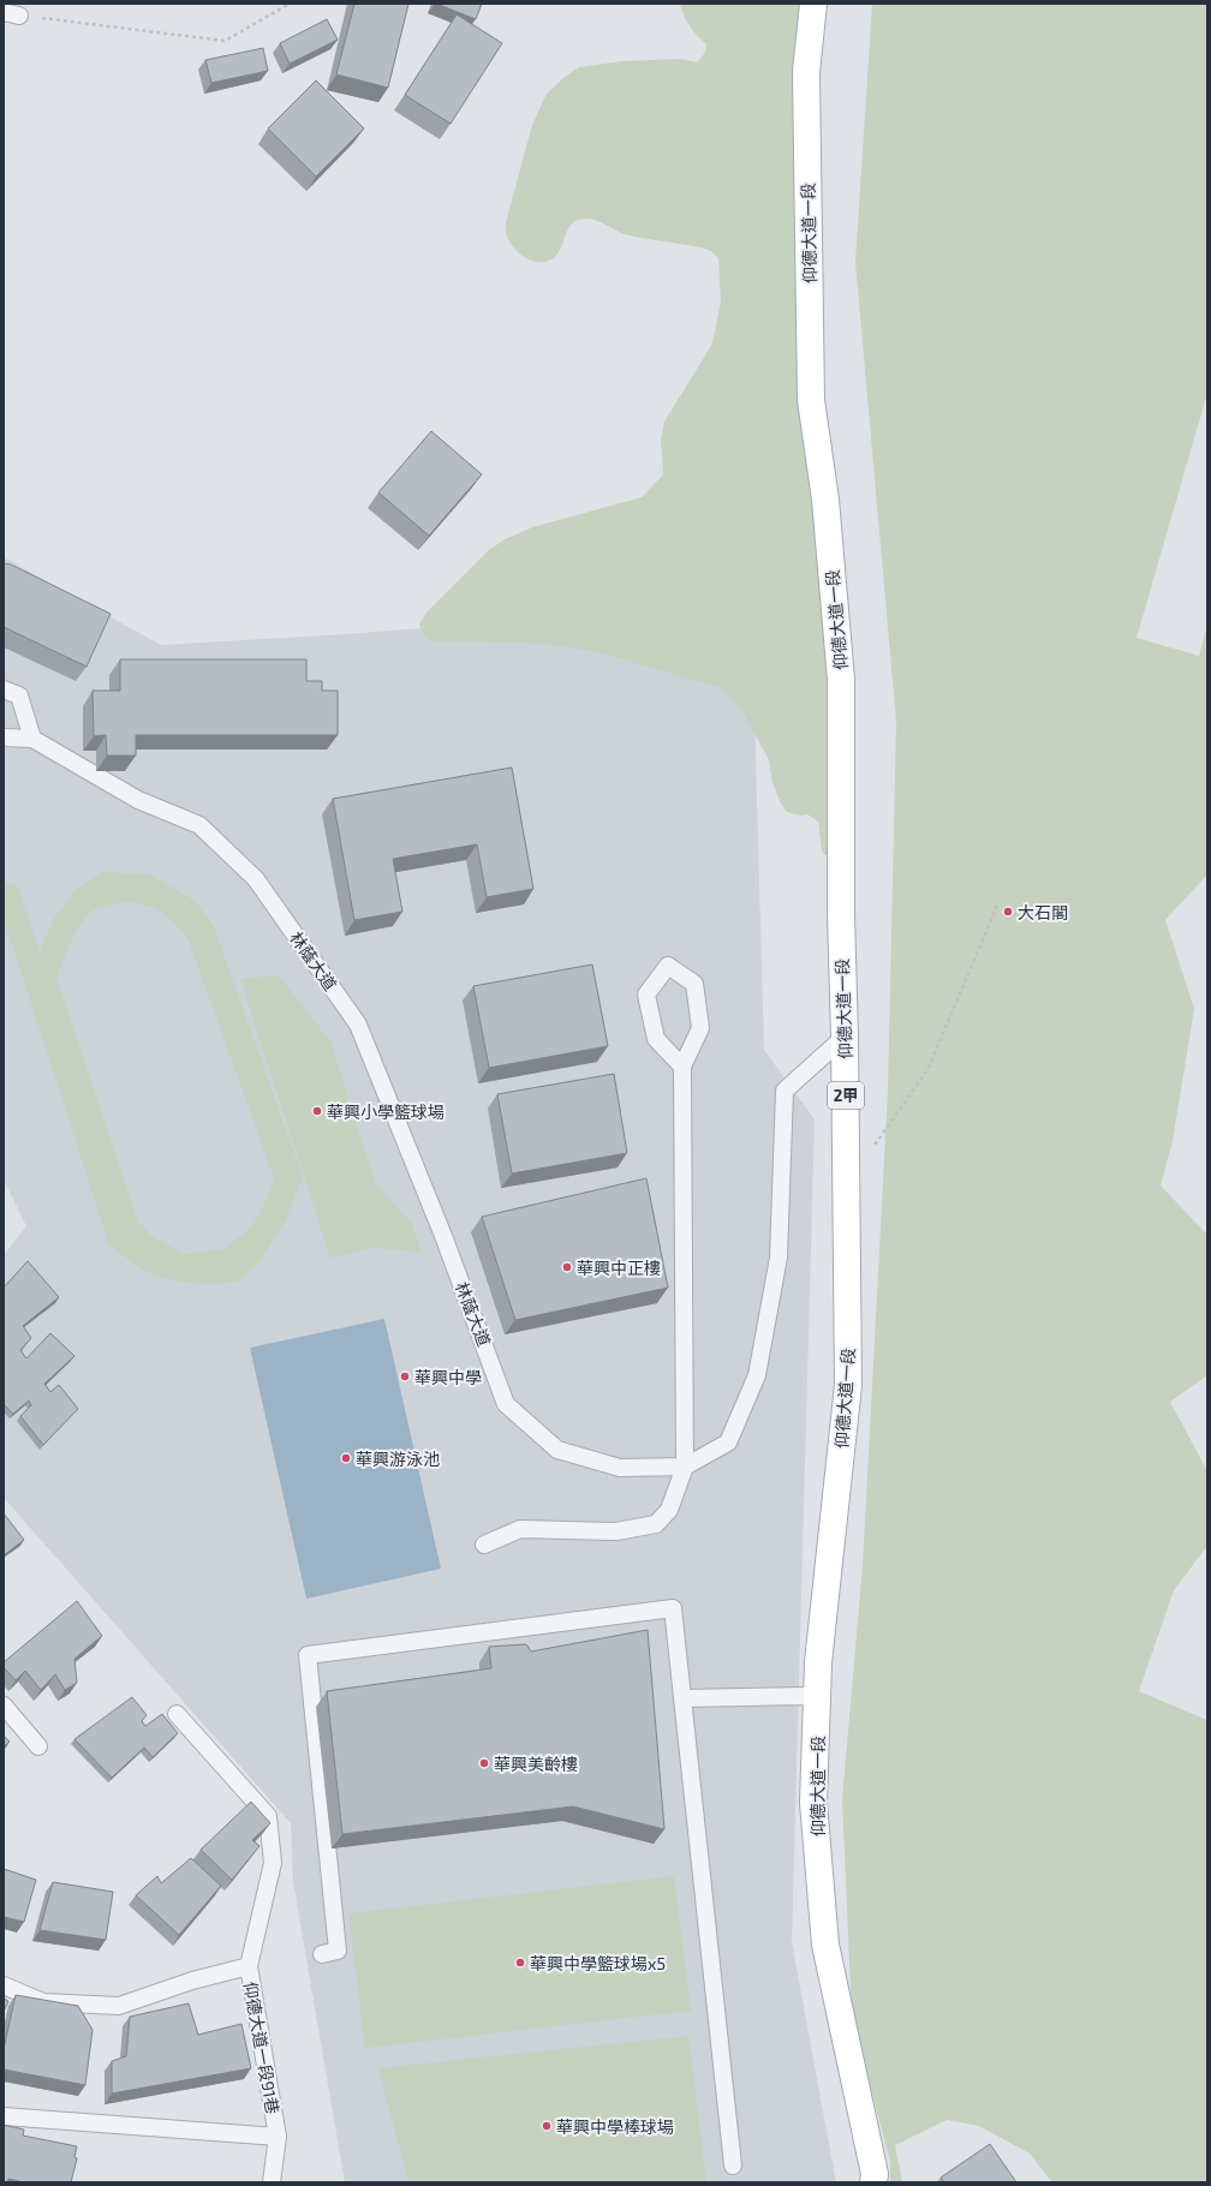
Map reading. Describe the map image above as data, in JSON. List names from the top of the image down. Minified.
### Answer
{"streets":{"main road":["仰德大道一段","2甲"],"lane":["林蔭大道","仰德大道一段91巷"]},"crossings":[["仰德大道一段","林蔭大道"]],"places":["大石閣","華興小學籃球場","華興中正樓","華興中學","華興游泳池","華興美齡樓","華興中學籃球場x5","華興中學棒球場"]}
